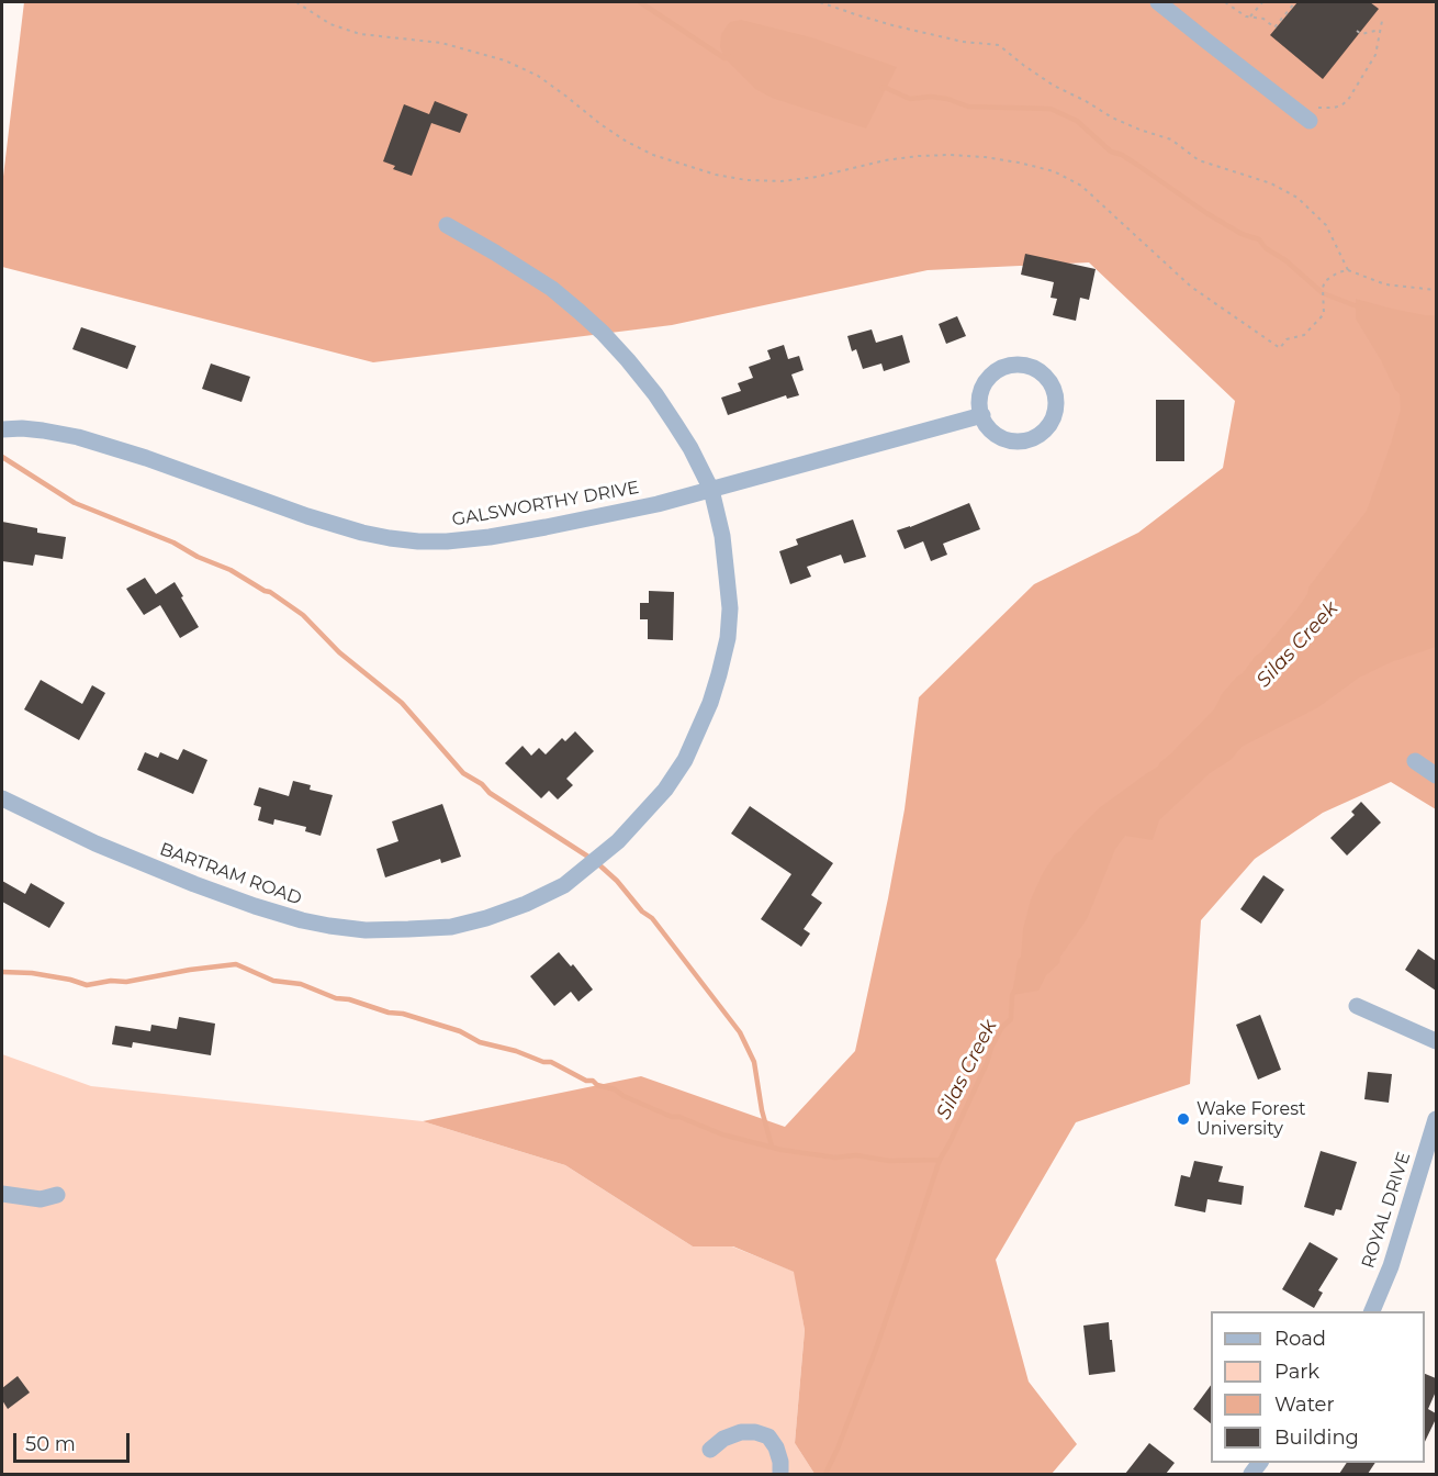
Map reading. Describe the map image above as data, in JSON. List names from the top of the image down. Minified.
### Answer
{"streets":{"street":["GALSWORTHY DRIVE","BARTRAM ROAD","ROYAL DRIVE"]},"crossings":[["GALSWORTHY DRIVE","BARTRAM ROAD"]],"water":["Silas Creek"],"places":["Wake Forest University"],"legend":["Road","Park","Water","Building"],"scale_bar":"50 m"}
